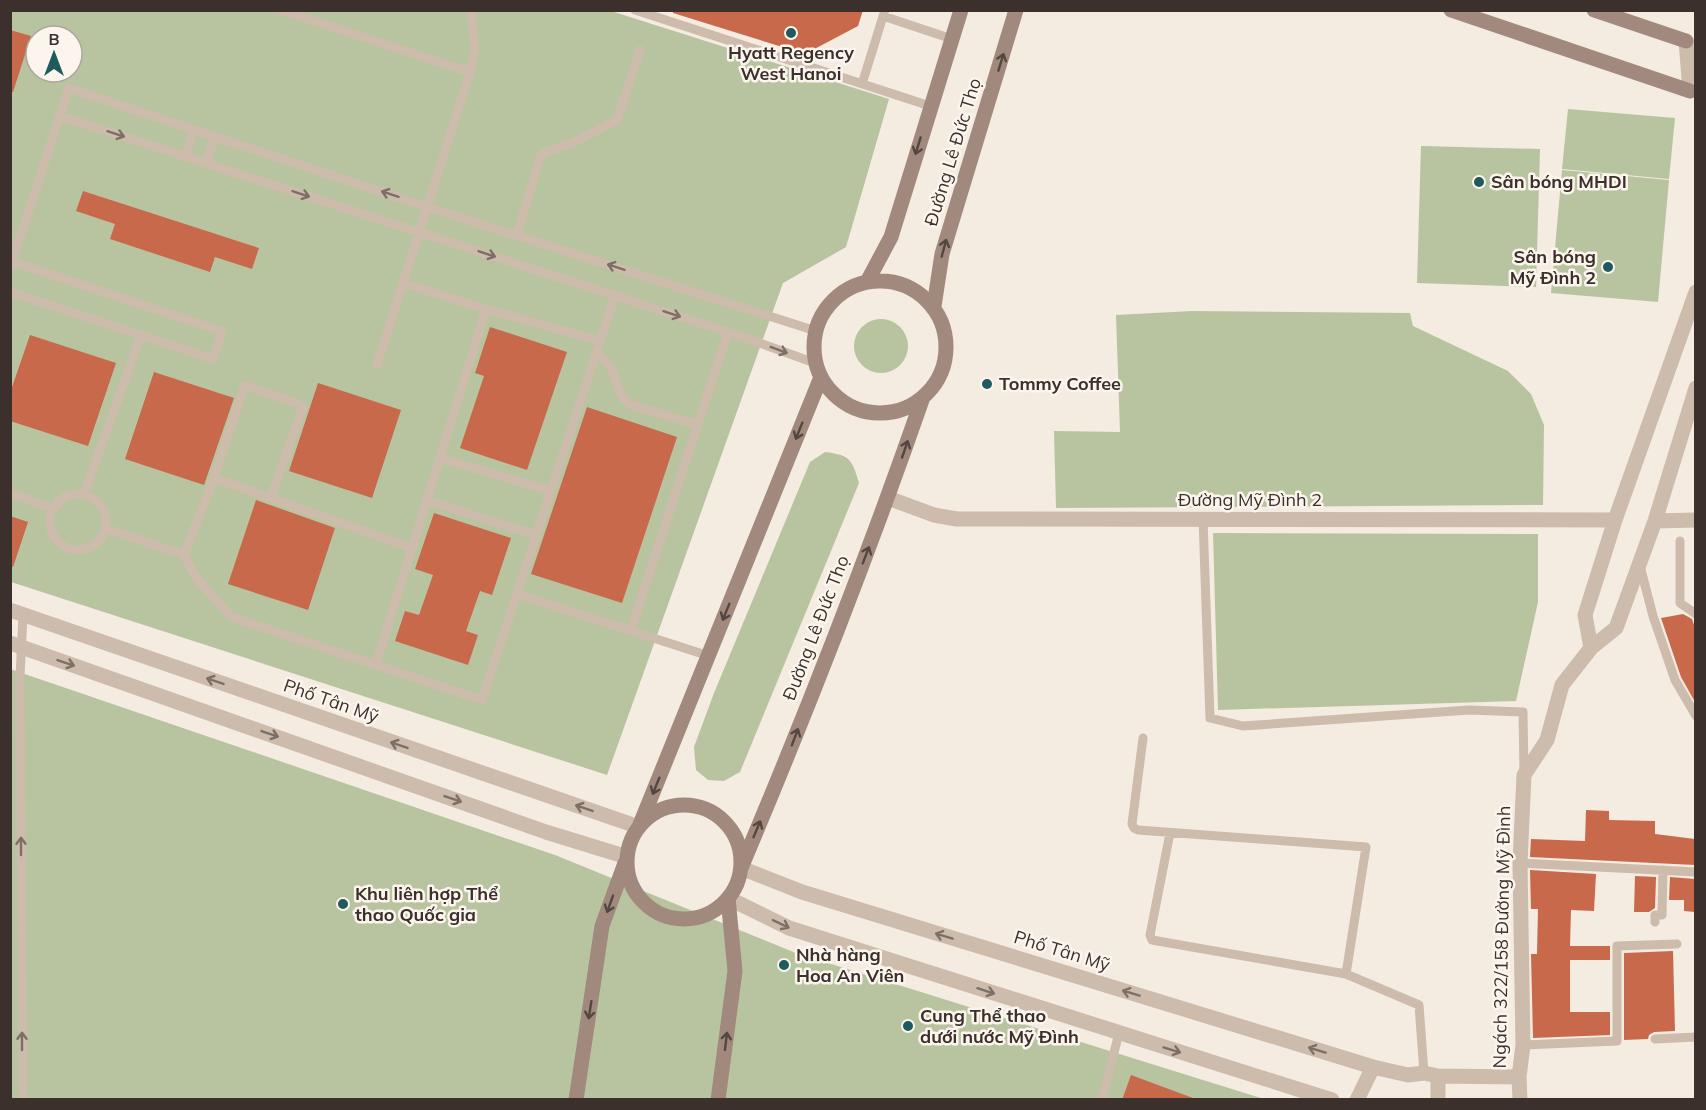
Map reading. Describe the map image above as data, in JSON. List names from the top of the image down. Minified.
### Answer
{"streets":{"main road":["Đường Lê Đức Thọ"],"street":["Đường Mỹ Đình 2","Phố Tân Mỹ","Ngách 322/158 Đường Mỹ Đình"]},"crossings":[["Đường Lê Đức Thọ","Đường Mỹ Đình 2"],["Đường Lê Đức Thọ","Phố Tân Mỹ"],["Phố Tân Mỹ","Ngách 322/158 Đường Mỹ Đình"]],"places":["Hyatt Regency West Hanoi","Sân bóng MHDI","Sân bóng Mỹ Đình 2","Tommy Coffee","Khu liên hợp Thể thao Quốc gia","Nhà hàng Hoa An Viên","Cung Thể thao dưới nước Mỹ Đình"],"north":"top"}
